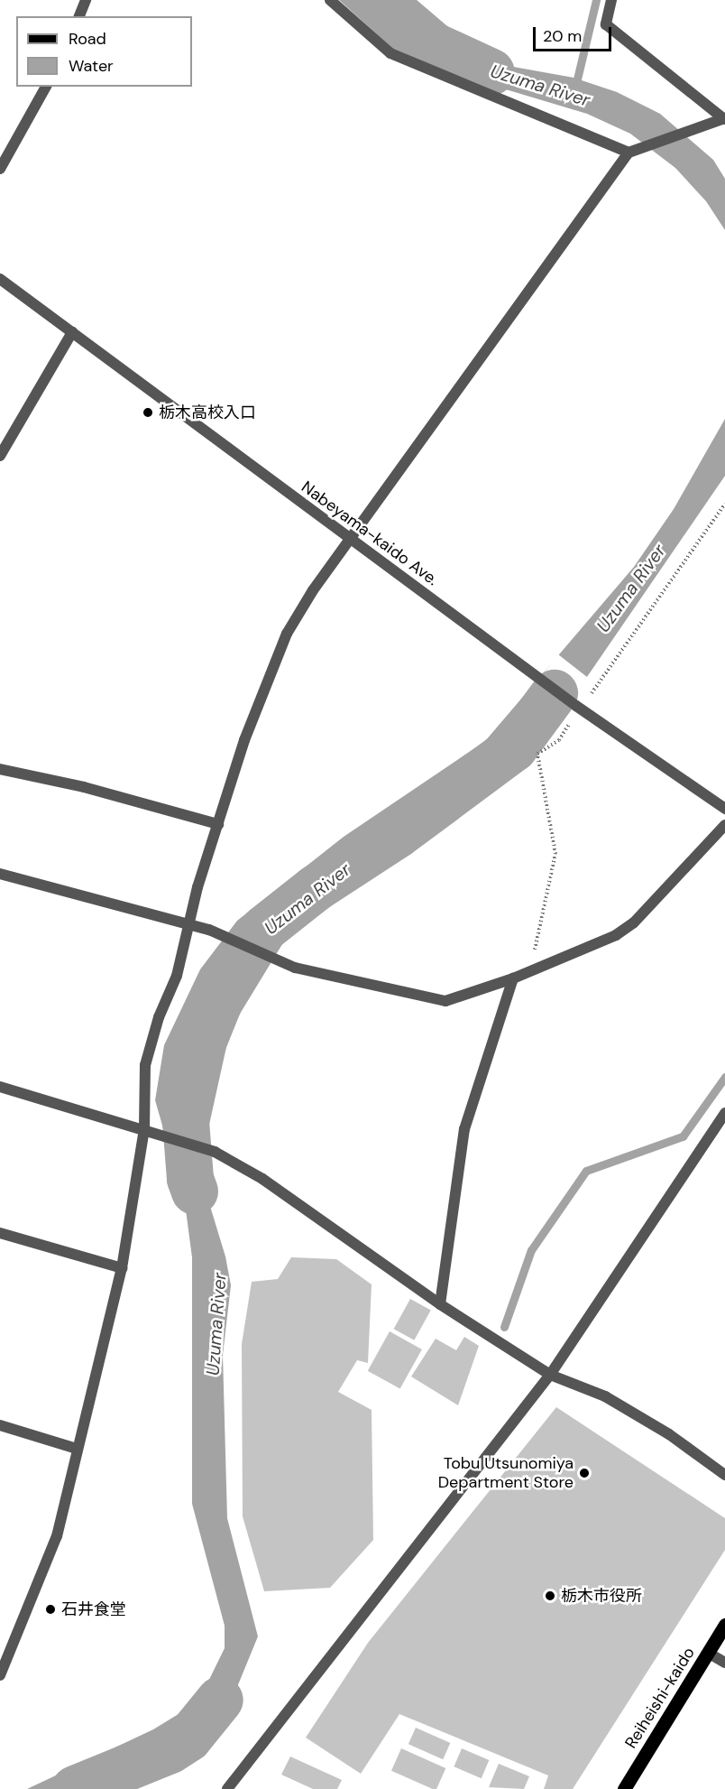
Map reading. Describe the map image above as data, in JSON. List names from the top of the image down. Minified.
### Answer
{"streets":{"main road":["Reiheishi-kaido"],"street":["Nabeyama-kaido Ave."]},"water":["Uzuma River"],"places":["栃木高校入口","Tobu Utsunomiya Department Store","栃木市役所","石井食堂"],"legend":["Road","Water"],"scale_bar":"20 m"}
